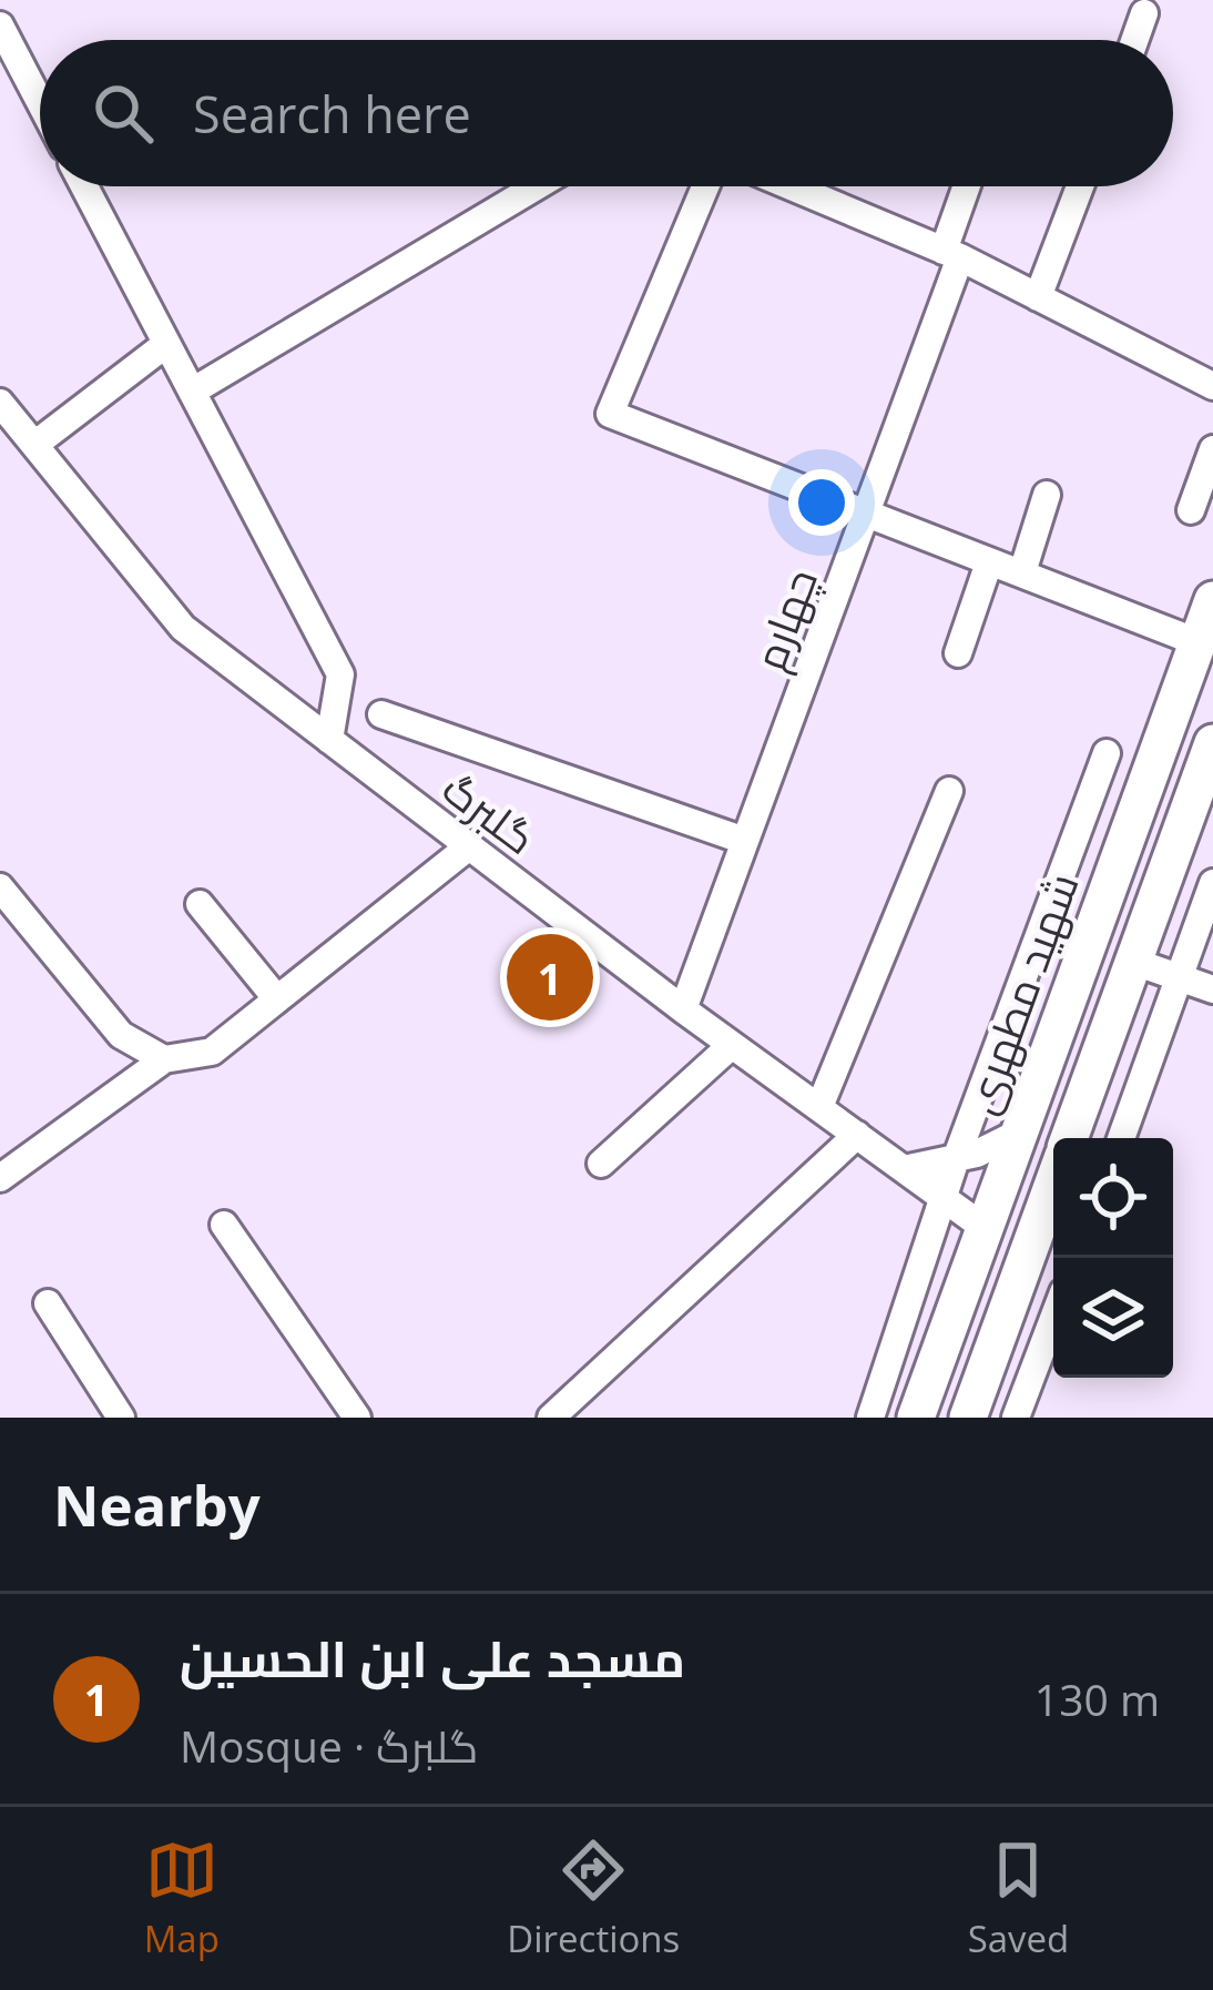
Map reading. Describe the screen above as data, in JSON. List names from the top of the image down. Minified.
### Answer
{"streets":{"street":["چهارم","گلبرگ","شهید مطهری"]},"crossings":[["چهارم","گلبرگ"],["گلبرگ","شهید مطهری"]],"page":{"search":"Search here","pins":"1","heading":"Nearby","list":[{"mark":"1","name":"مسجد علی ابن الحسین","note":"Mosque · گلبرگ","value":"130 m"}],"nav":["Map","Directions","Saved"]}}
